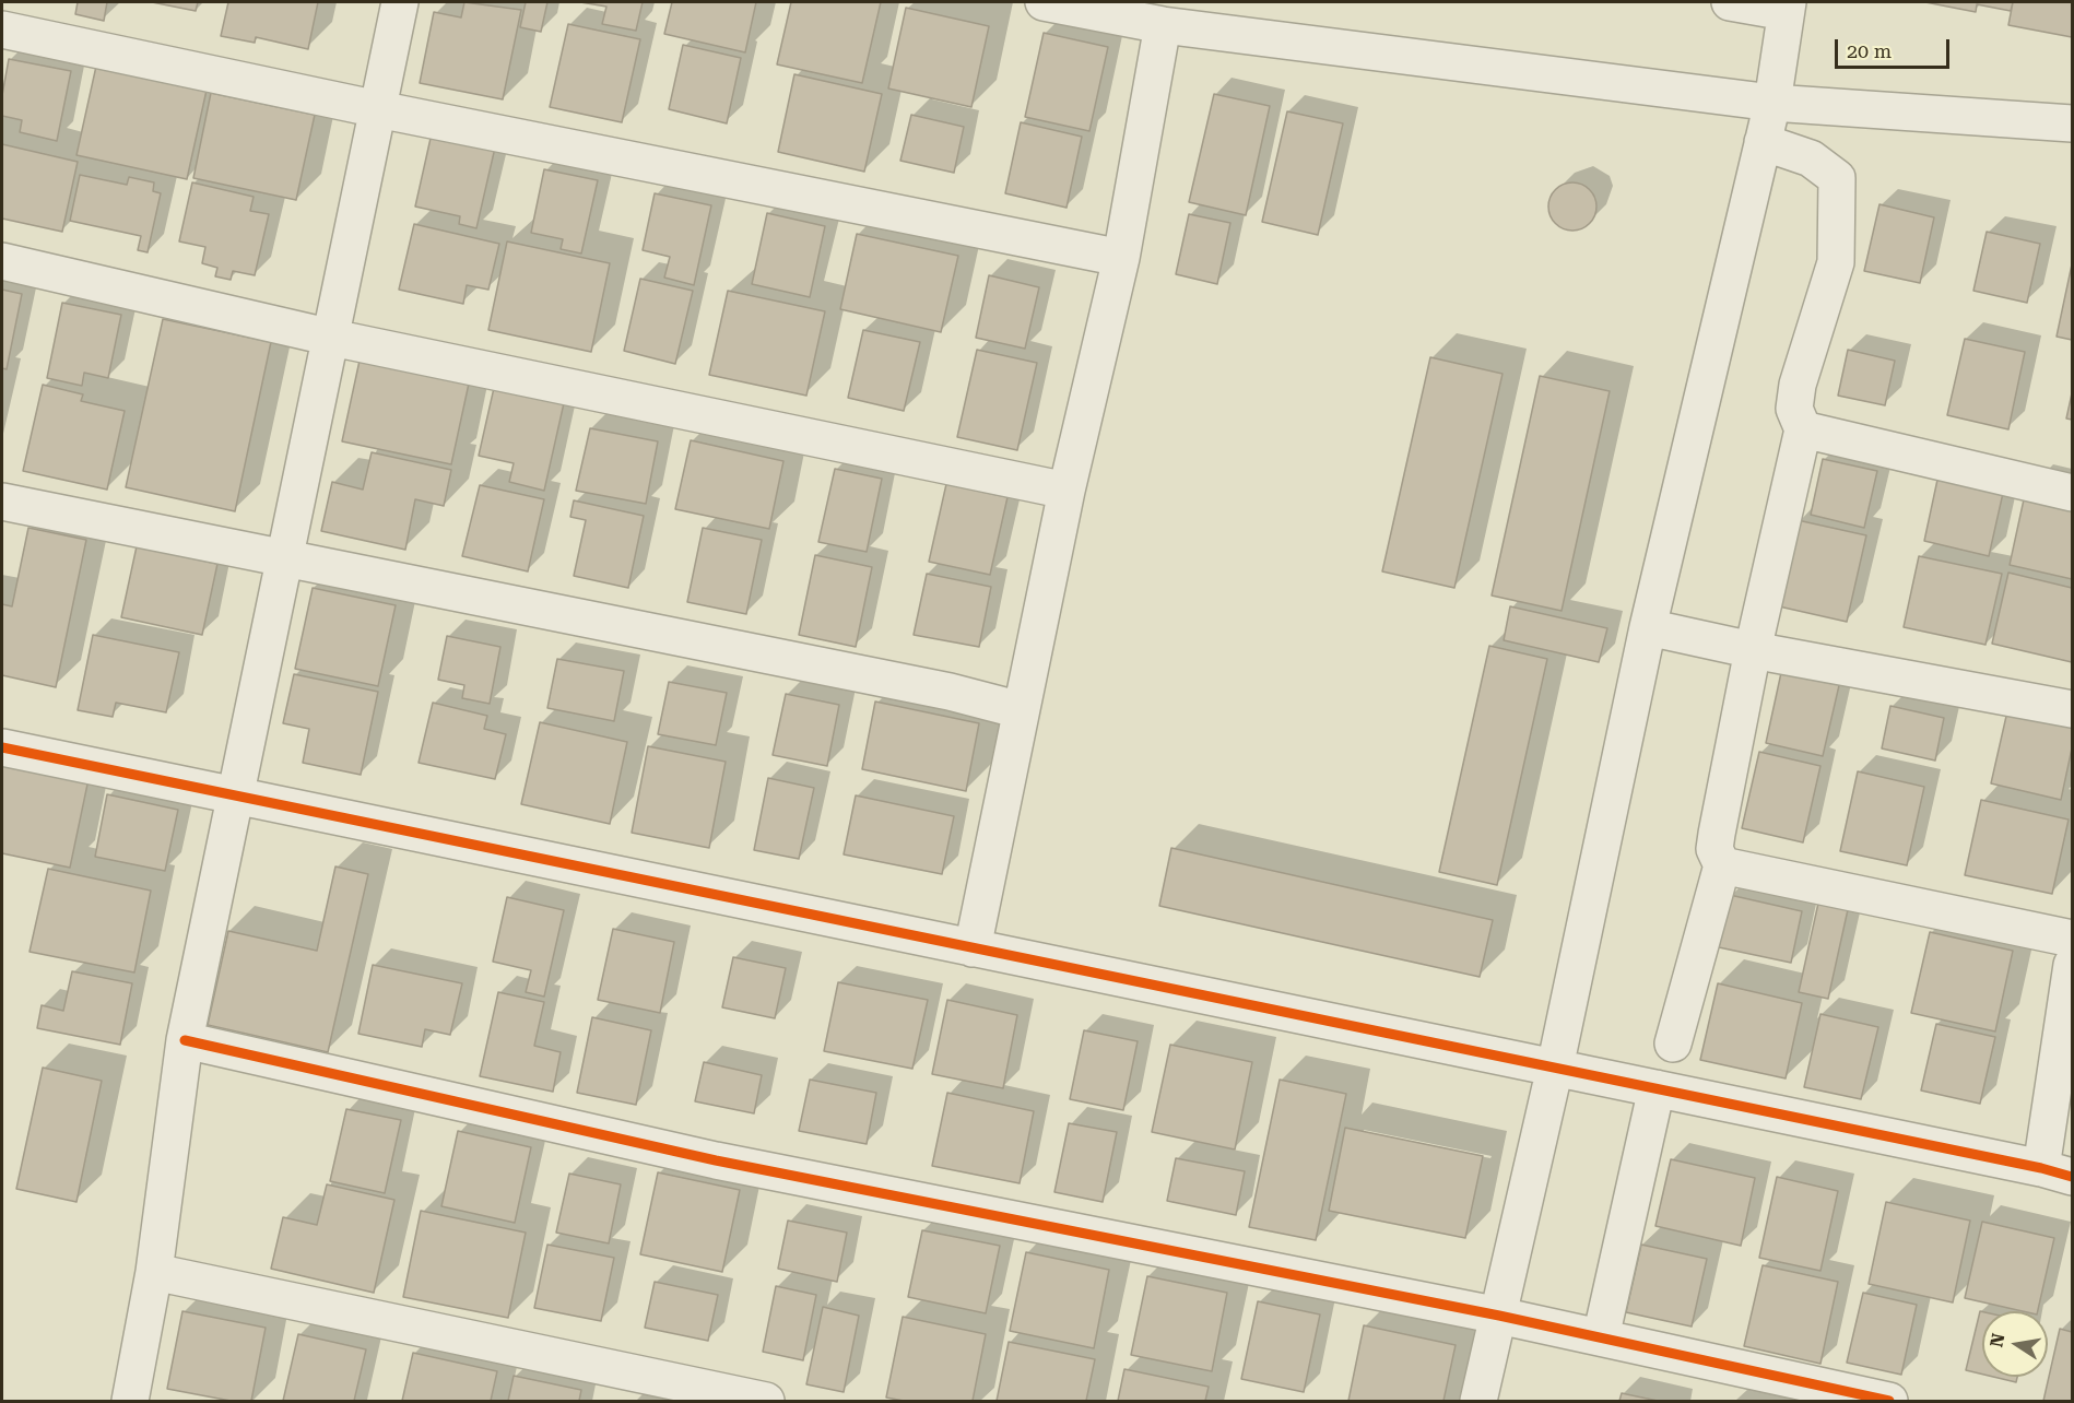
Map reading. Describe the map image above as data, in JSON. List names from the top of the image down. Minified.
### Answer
{"scale_bar":"20 m","north":"left"}
